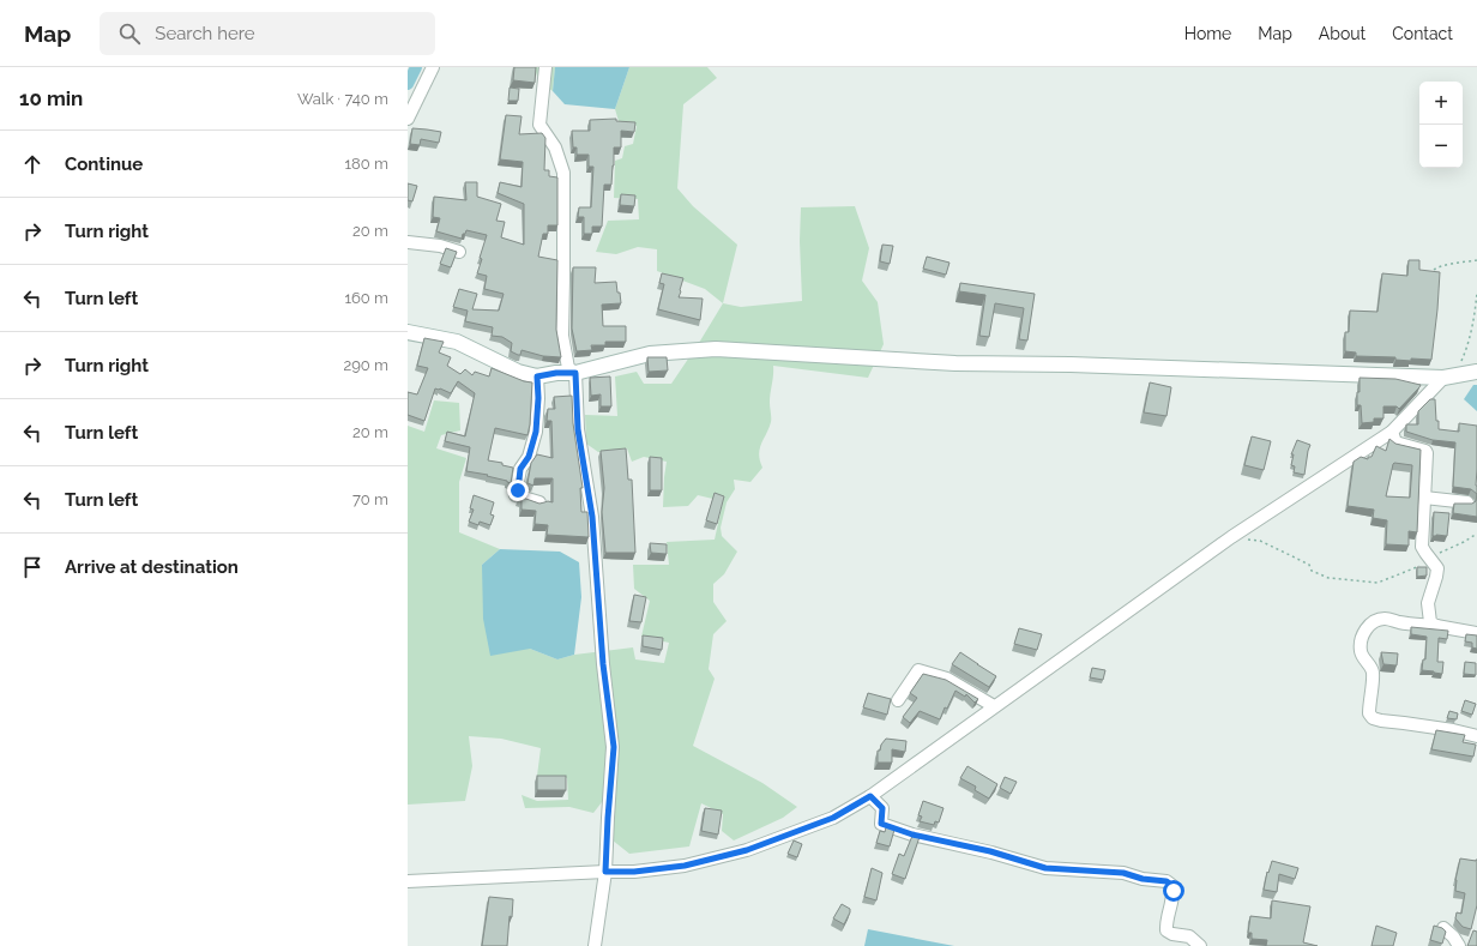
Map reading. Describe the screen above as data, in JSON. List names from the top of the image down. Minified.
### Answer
{"page":{"header":"Map","search":"Search here","nav":["Home","Map","About","Contact"],"heading":["10 min","Walk · 740 m"],"map_buttons":["+","−"],"list":[["Continue","180 m"],["Turn right","20 m"],["Turn left","160 m"],["Turn right","290 m"],["Turn left","20 m"],["Turn left","70 m"],"Arrive at destination"]}}
